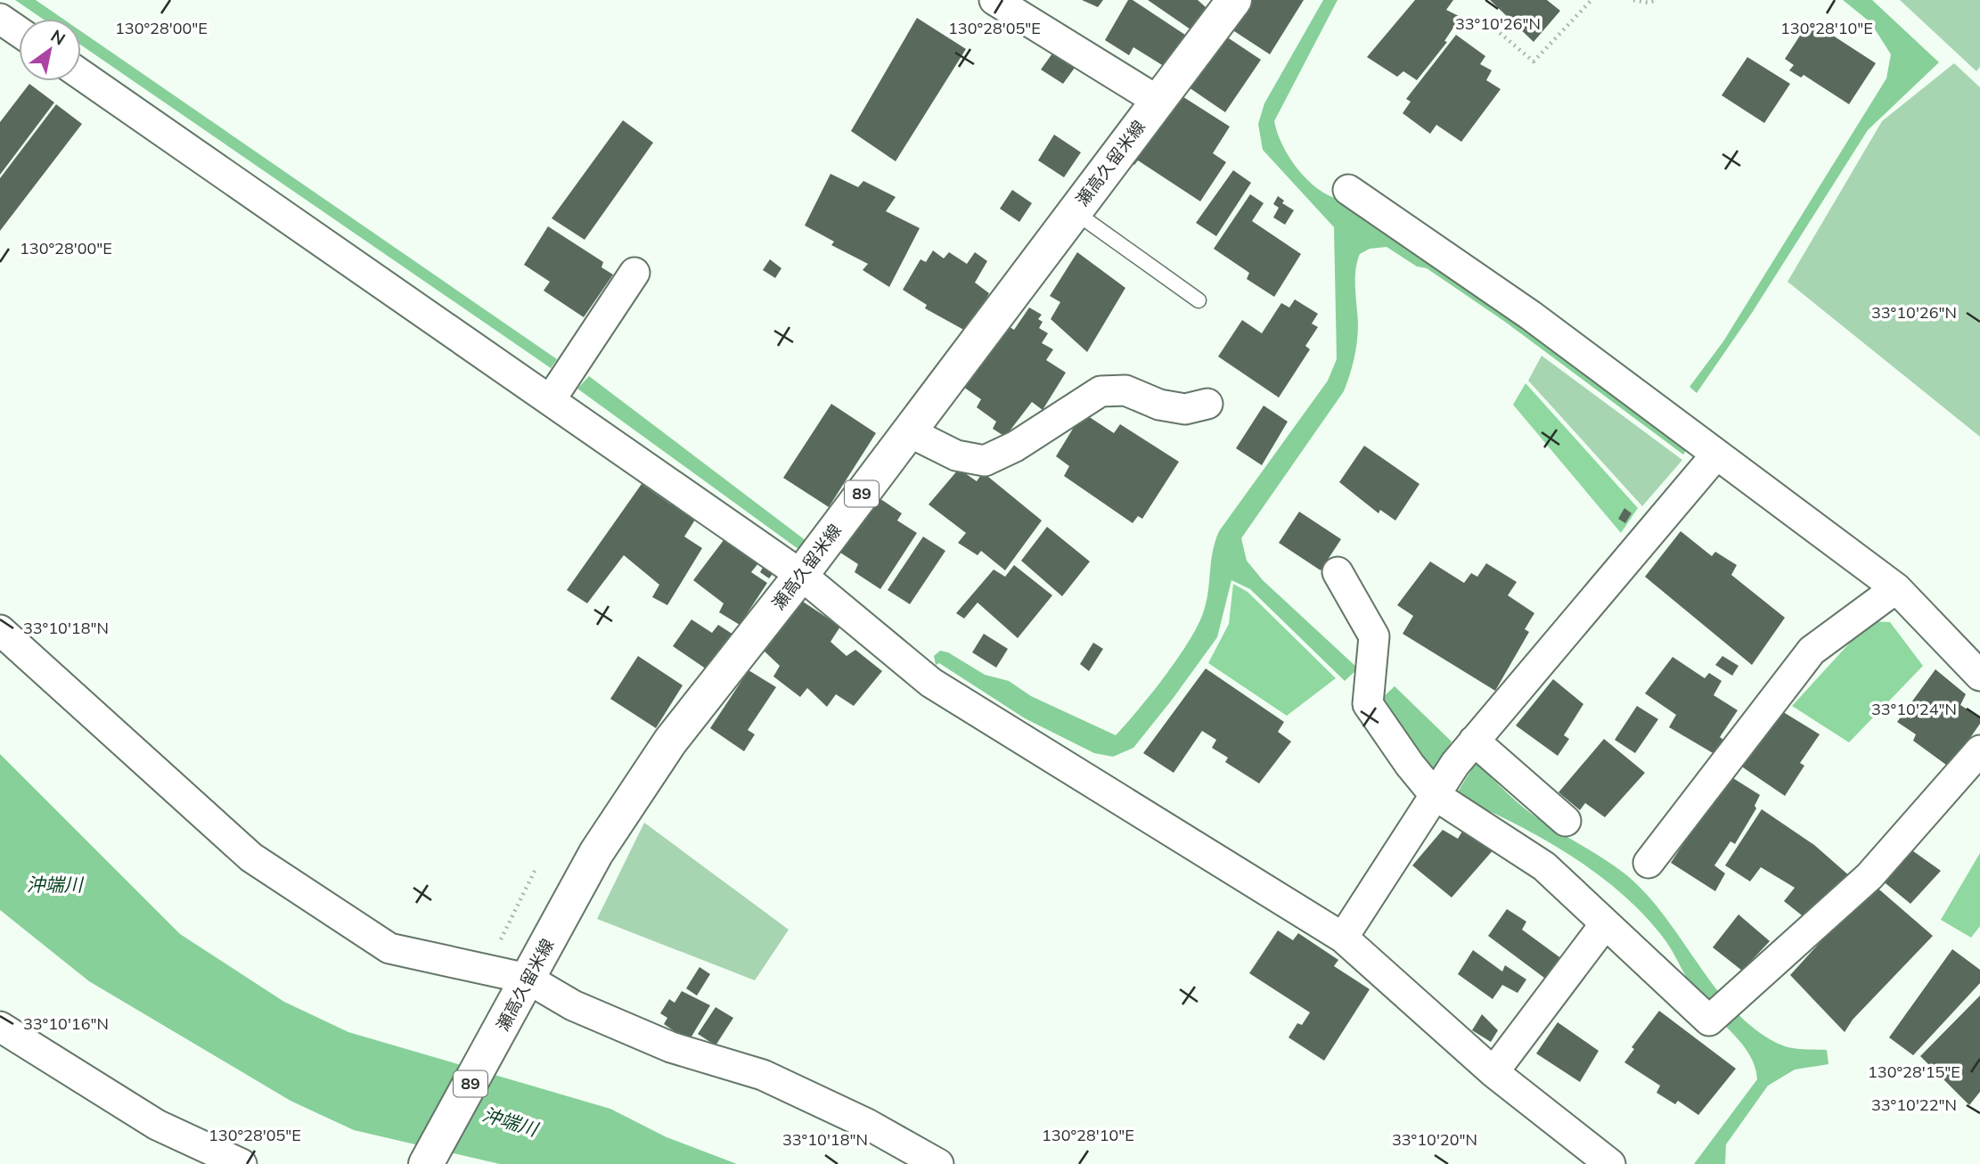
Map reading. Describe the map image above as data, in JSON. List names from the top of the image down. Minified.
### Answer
{"streets":{"main road":["瀬高久留米線","89"]},"water":["沖端川"],"north":"top right","coordinates":["33°10'26\"N","130°28'00\"E","130°28'05\"E","130°28'10\"E","33°10'18\"N","33°10'24\"N","33°10'16\"N","130°28'15\"E","33°10'22\"N","33°10'20\"N"]}
